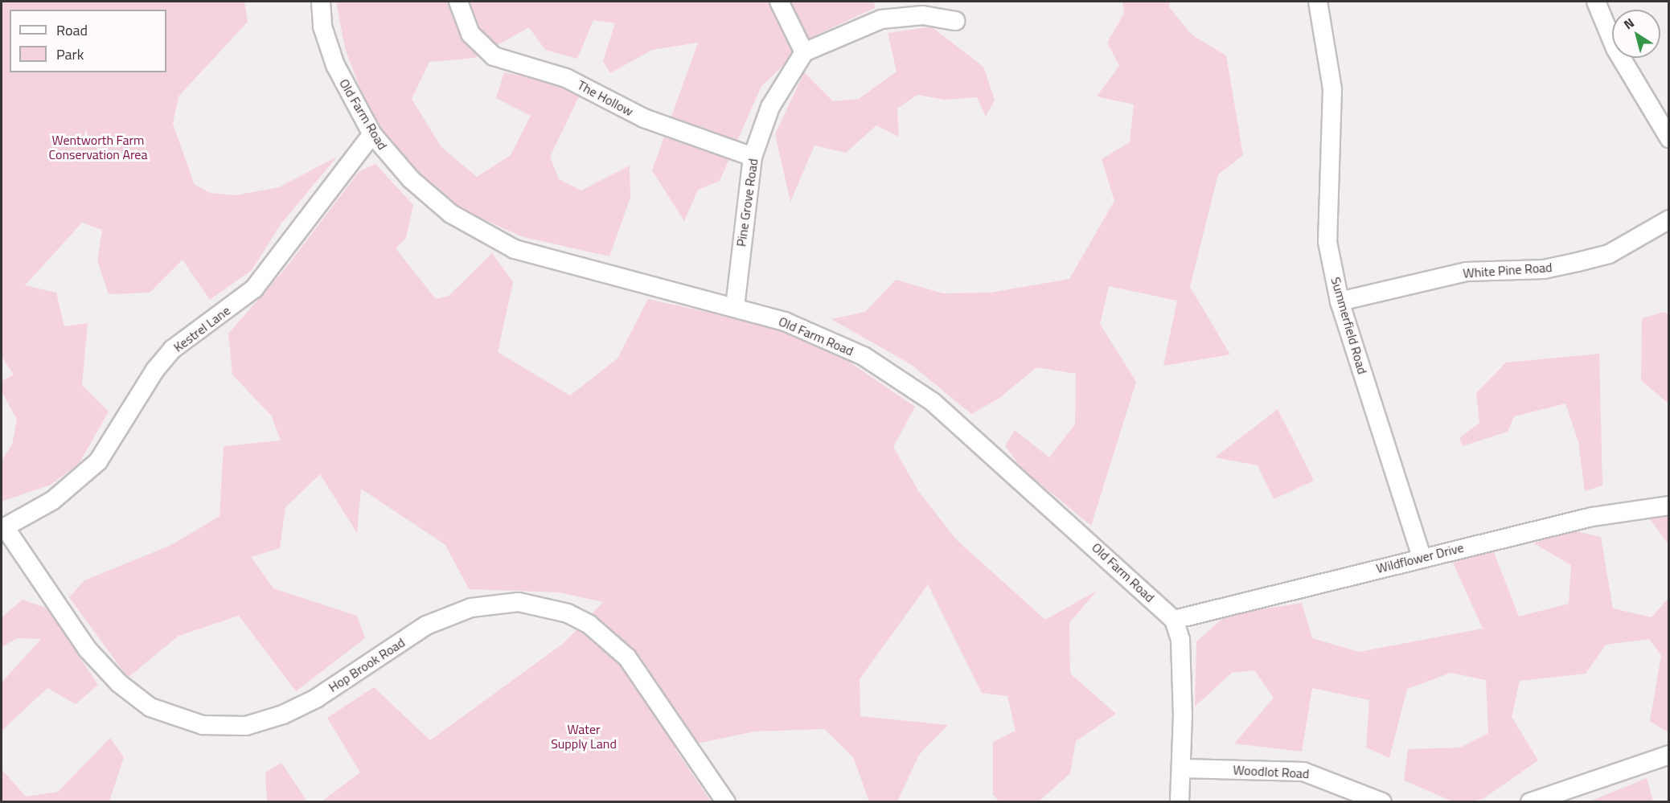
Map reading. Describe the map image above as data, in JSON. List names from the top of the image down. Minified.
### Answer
{"streets":{"street":["The Hollow","Old Farm Road","Pine Grove Road","White Pine Road","Summerfield Road","Kestrel Lane","Wildflower Drive","Hop Brook Road","Woodlot Road"]},"crossings":[["The Hollow","Pine Grove Road"],["Old Farm Road","Pine Grove Road"],["Old Farm Road","Kestrel Lane"],["Old Farm Road","Wildflower Drive"],["White Pine Road","Summerfield Road"],["Summerfield Road","Wildflower Drive"],["Kestrel Lane","Hop Brook Road"]],"parks":["Wentworth Farm Conservation Area","Water Supply Land"],"legend":["Road","Park"],"north":"top left"}
